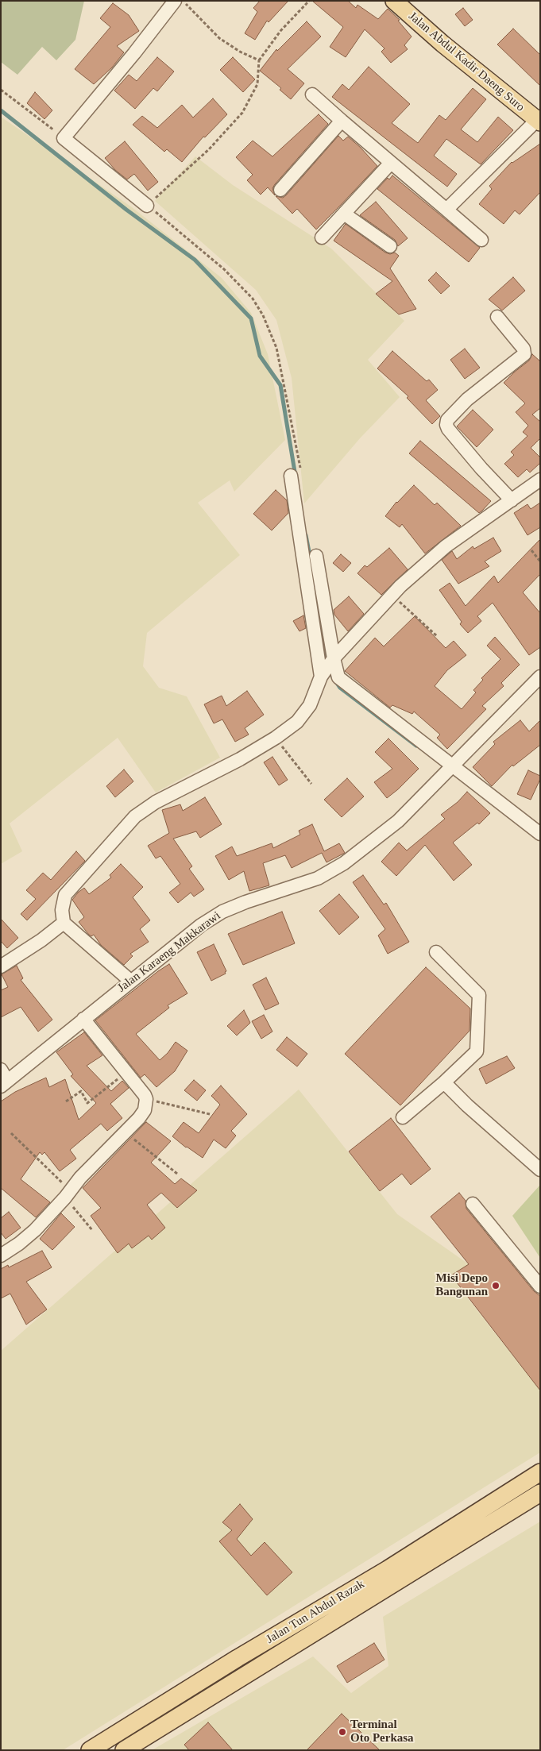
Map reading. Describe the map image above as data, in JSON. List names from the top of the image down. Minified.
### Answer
{"streets":{"main road":["Jalan Abdul Kadir Daeng Suro","Jalan Tun Abdul Razak"],"street":["Jalan Karaeng Makkarawi"]},"places":["Misi Depo Bangunan","Terminal Oto Perkasa"]}
